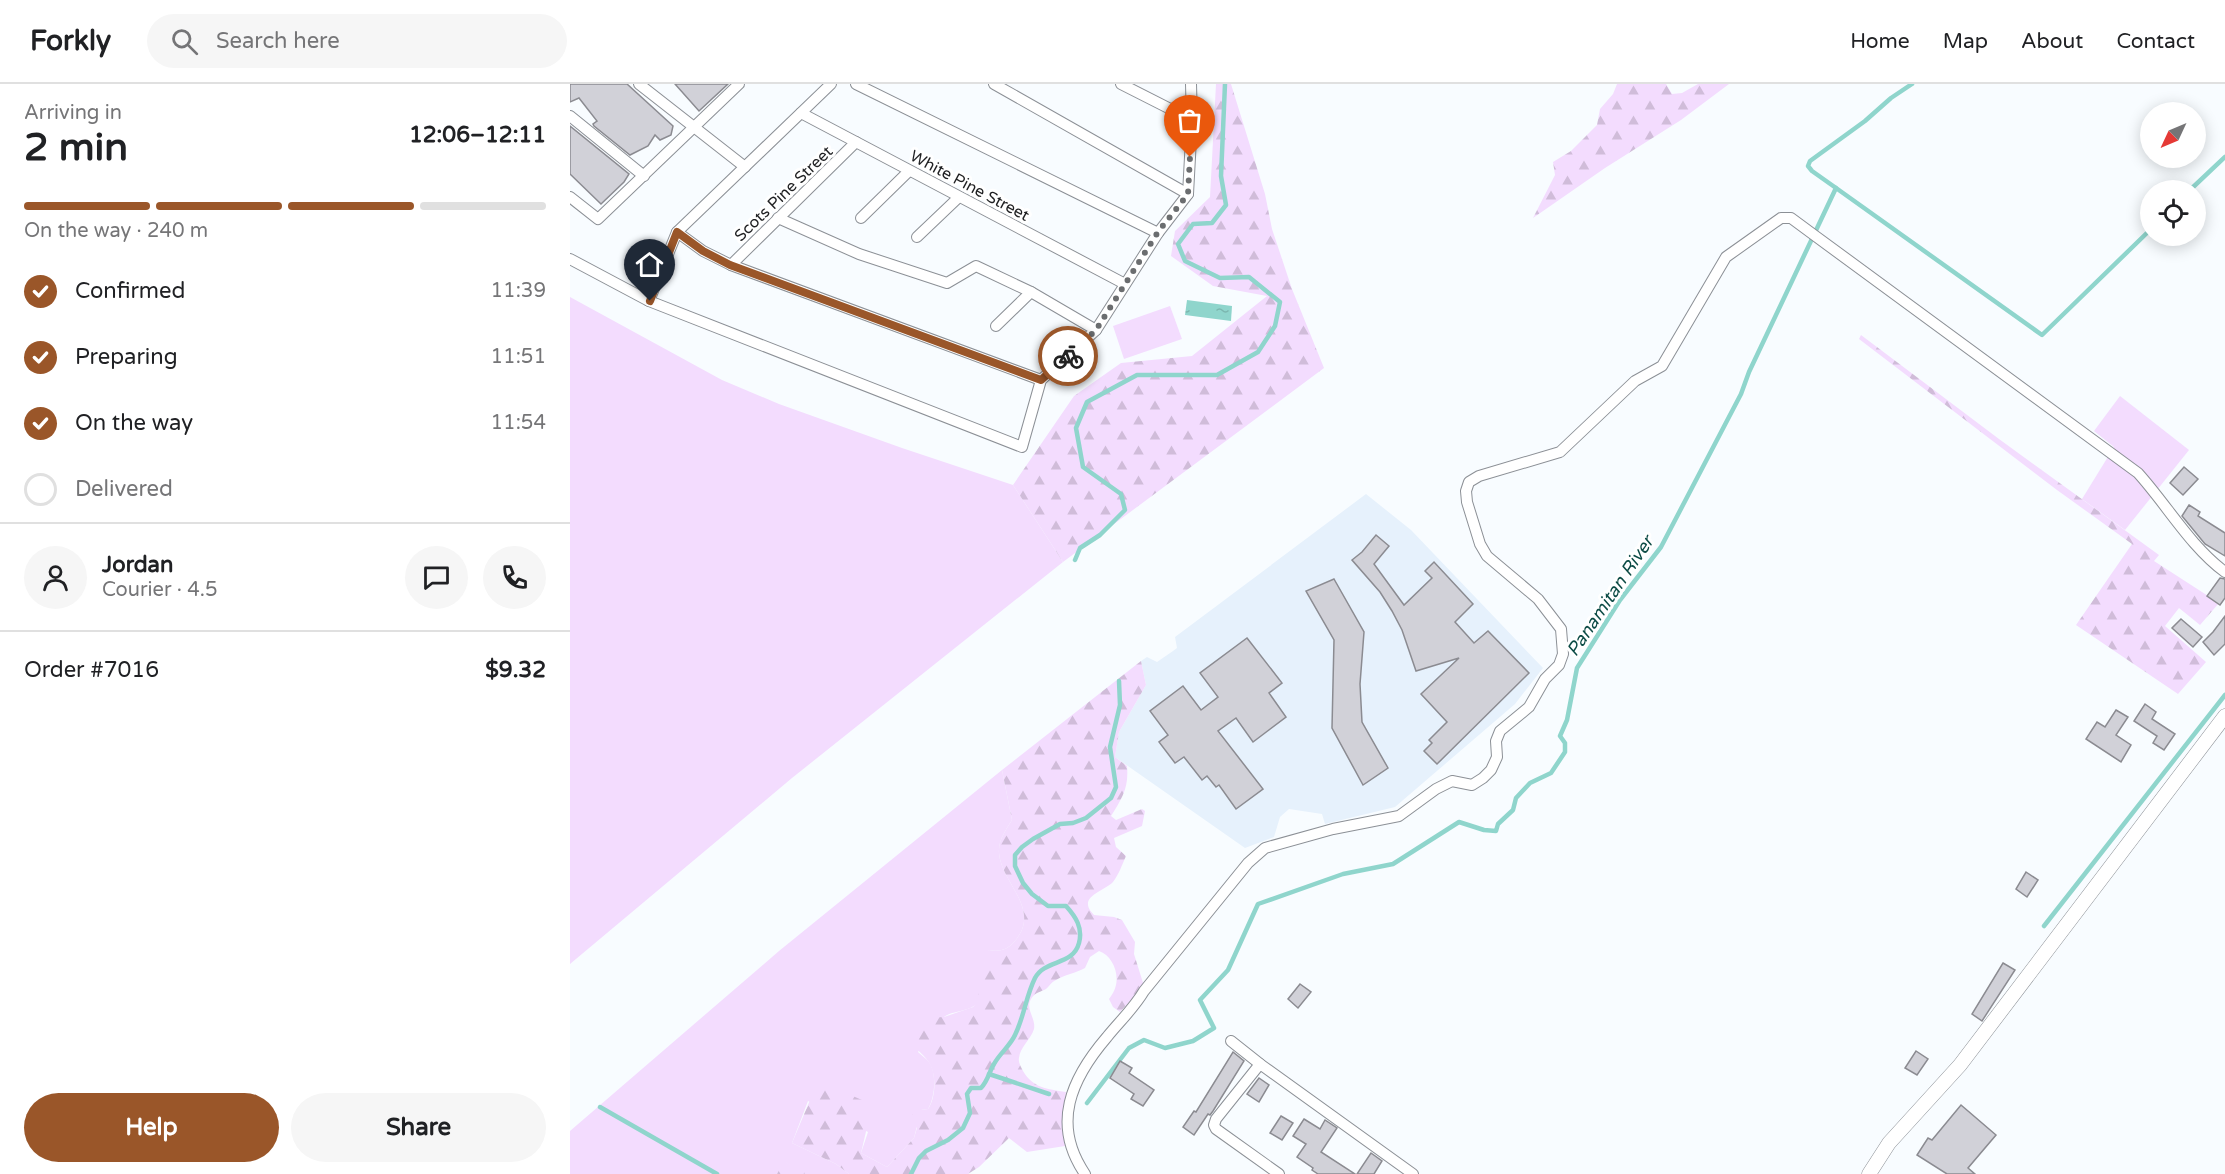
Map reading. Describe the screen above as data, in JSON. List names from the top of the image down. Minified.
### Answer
{"streets":{"street":["White Pine Street","Scots Pine Street"]},"crossings":[["White Pine Street","Scots Pine Street"]],"water":["Panamitan River"],"north":"bottom left","page":{"header":"Forkly","search":"Search here","nav":["Home","Map","About","Contact"],"heading":["2 min","Arriving in","12:06–12:11"],"panel":["Jordan","Courier · 4.5","Order #7016","$9.32"],"bar":"On the way · 240 m","list":[["Confirmed","11:39"],["Preparing","11:51"],["On the way","11:54"],"Delivered"],"buttons":["Help","Share"]}}
